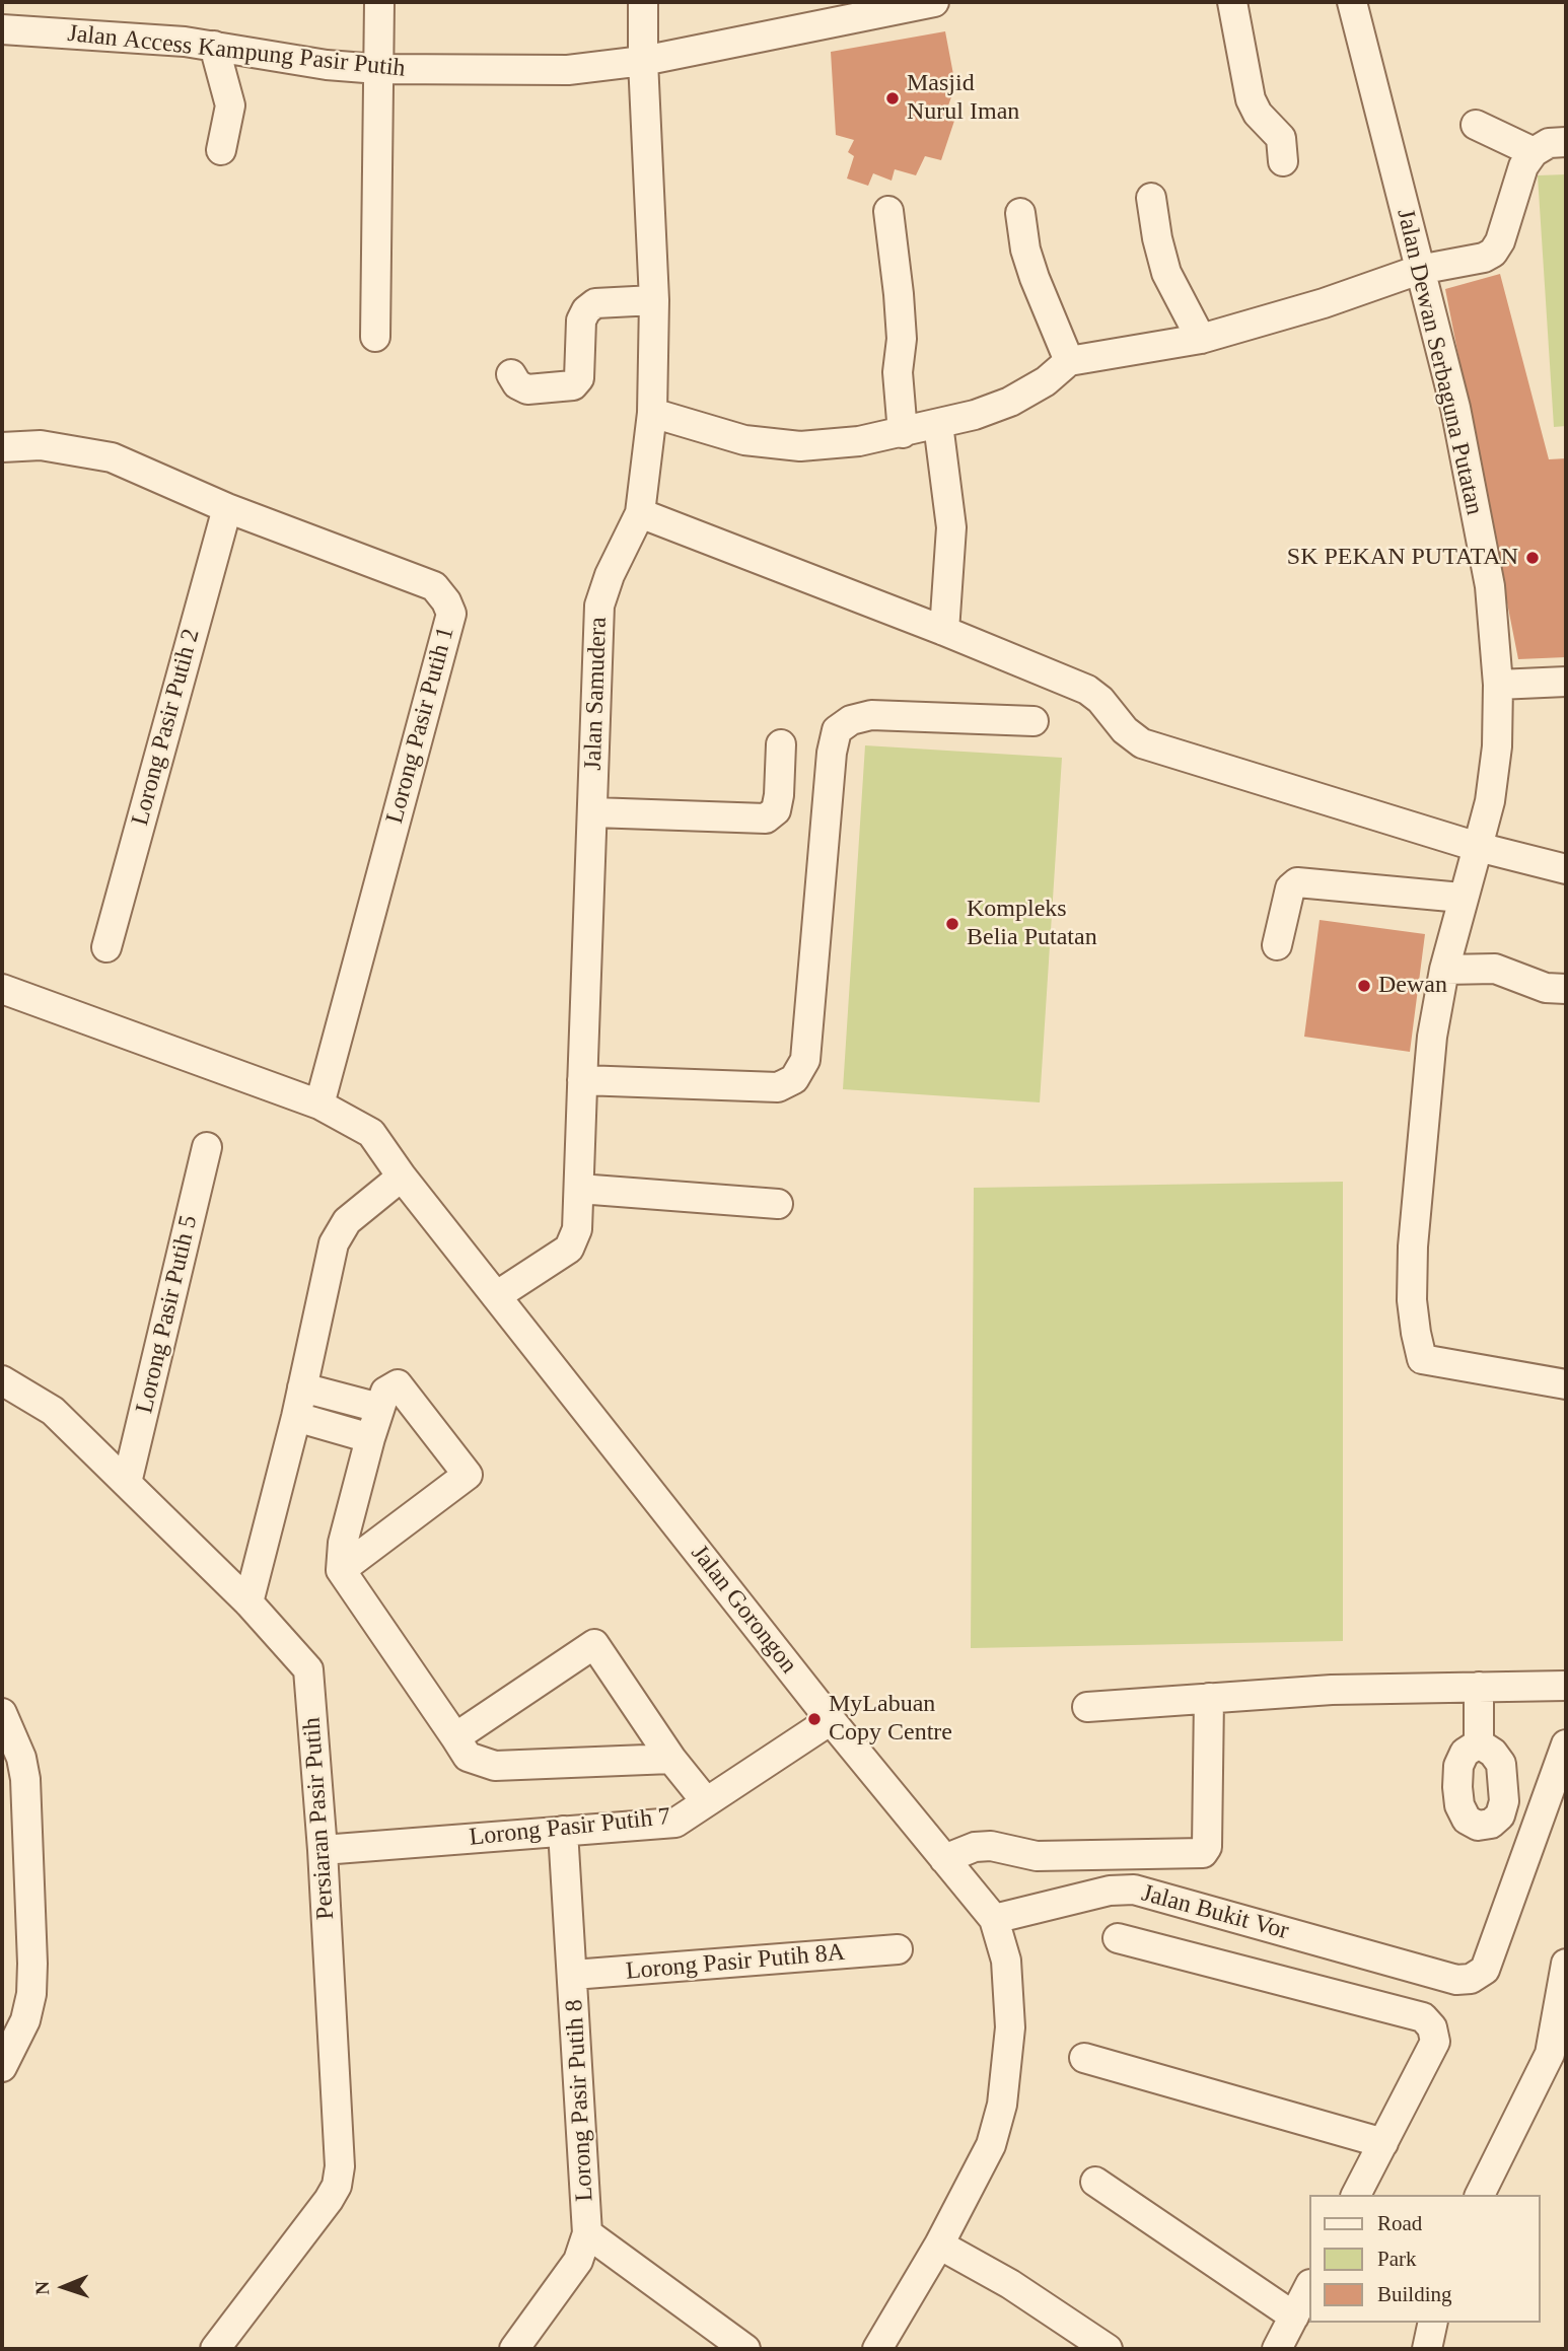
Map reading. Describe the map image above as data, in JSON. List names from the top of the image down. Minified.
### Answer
{"streets":{"street":["Jalan Access Kampung Pasir Putih","Jalan Dewan Serbaguna Putatan","Jalan Samudera","Lorong Pasir Putih 1","Lorong Pasir Putih 2","Lorong Pasir Putih 5","Jalan Gorongon","Persiaran Pasir Putih","Lorong Pasir Putih 7","Jalan Bukit Vor","Lorong Pasir Putih 8A","Lorong Pasir Putih 8"]},"crossings":[["Jalan Access Kampung Pasir Putih","Jalan Samudera"],["Jalan Samudera","Jalan Gorongon"],["Lorong Pasir Putih 1","Lorong Pasir Putih 2"],["Lorong Pasir Putih 1","Jalan Gorongon"],["Lorong Pasir Putih 5","Persiaran Pasir Putih"],["Jalan Gorongon","Lorong Pasir Putih 7"],["Jalan Gorongon","Jalan Bukit Vor"],["Persiaran Pasir Putih","Lorong Pasir Putih 7"],["Lorong Pasir Putih 7","Lorong Pasir Putih 8"],["Lorong Pasir Putih 8A","Lorong Pasir Putih 8"]],"places":["Masjid Nurul Iman","SK PEKAN PUTATAN","Kompleks Belia Putatan","Dewan","MyLabuan Copy Centre"],"legend":["Road","Park","Building"],"north":"left"}
